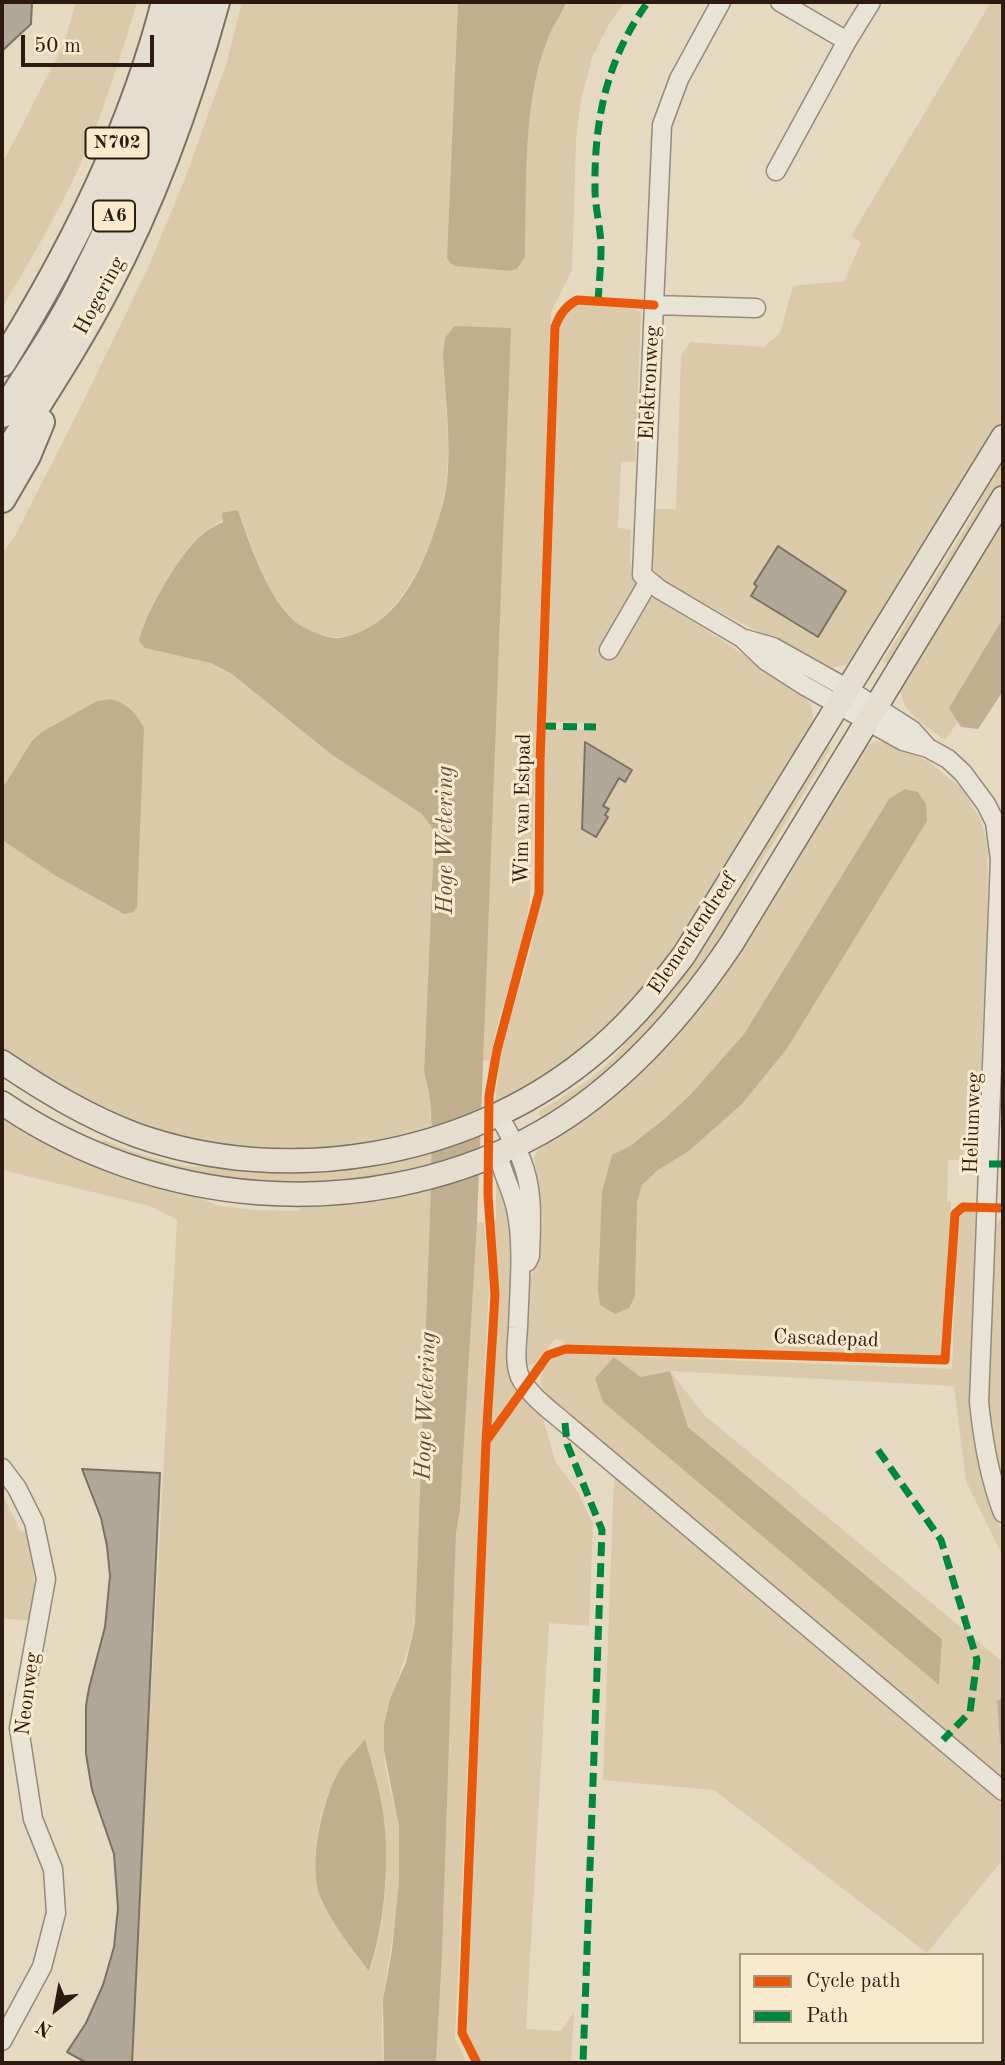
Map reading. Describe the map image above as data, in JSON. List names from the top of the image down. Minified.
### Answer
{"streets":{"highway":["N702","A6","Hogering"],"main road":["Elementendreef"],"street":["Elektronweg","Heliumweg","Neonweg"],"cycle path":["Wim van Estpad","Cascadepad"]},"crossings":[["N702","Hogering"],["Elementendreef","Heliumweg"]],"water":["Hoge Wetering"],"legend":["Cycle path","Path"],"scale_bar":"50 m","north":"bottom left"}
